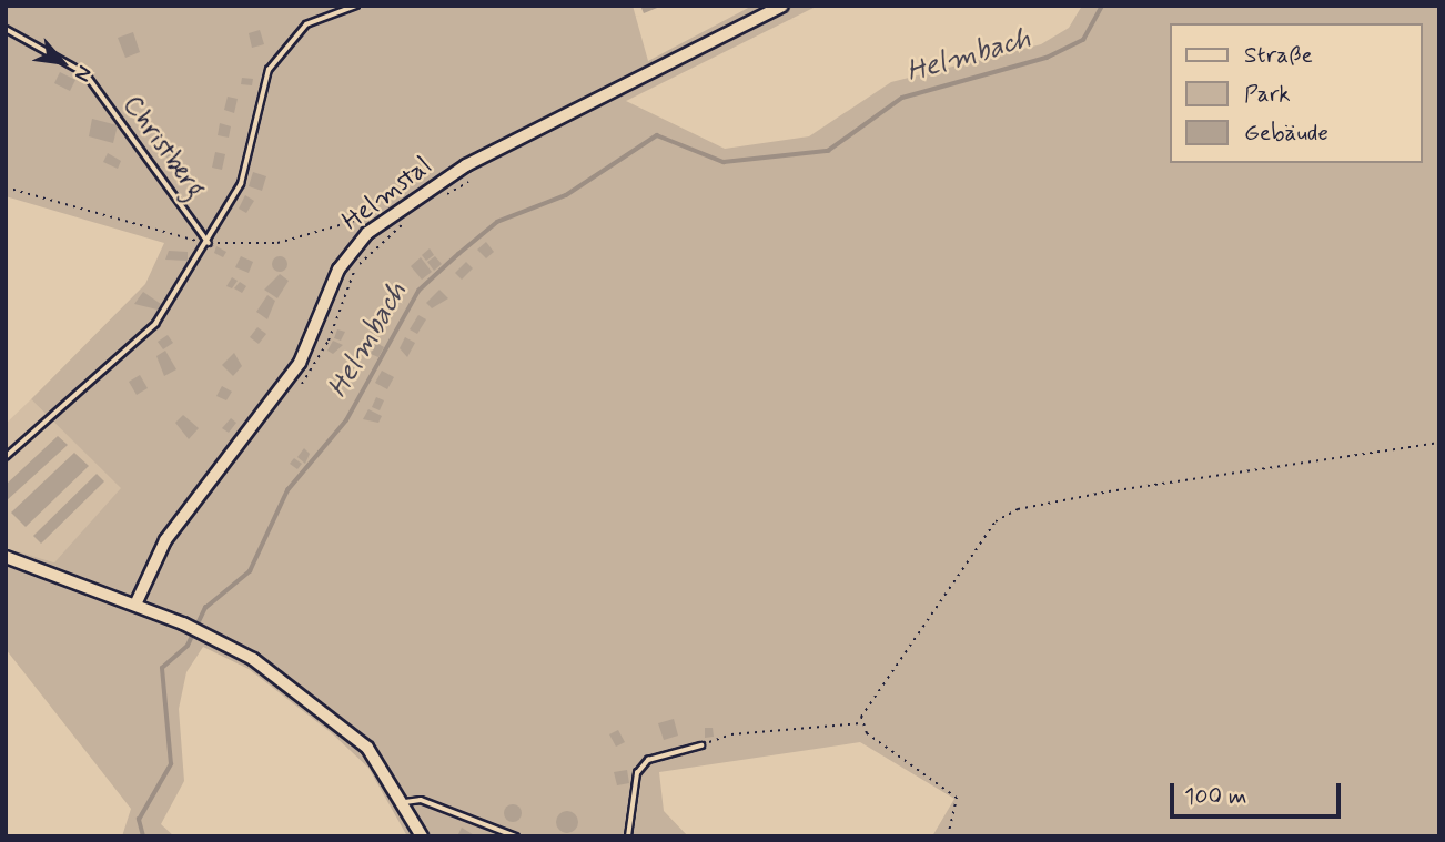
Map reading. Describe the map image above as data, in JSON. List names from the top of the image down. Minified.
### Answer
{"streets":{"main road":["Helmstal"],"lane":["Christberg"]},"water":["Helmbach"],"legend":["Straße","Park","Gebäude"],"scale_bar":"100 m","north":"bottom right"}
